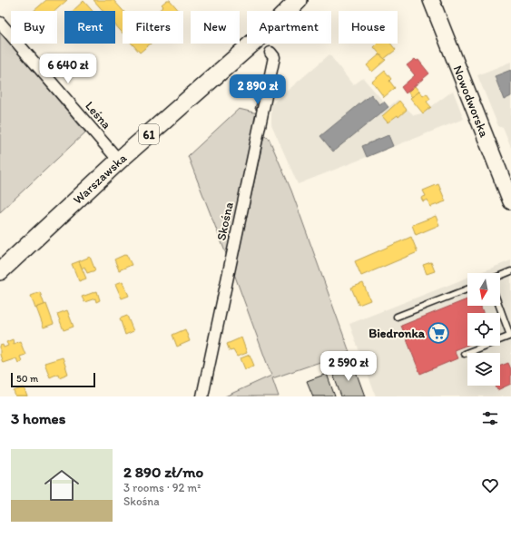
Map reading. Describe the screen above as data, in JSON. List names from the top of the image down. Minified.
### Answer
{"streets":{"main road":["Nowodworska","61","Warszawska"],"street":["Leśna","Skośna"]},"crossings":[["Leśna","Warszawska"]],"places":{"supermarket":["Biedronka"]},"scale_bar":"50 m","north":"bottom","page":{"chip":["Buy","Rent","Filters","New","Apartment","House"],"price":["6 640 zł","2 890 zł","2 590 zł"],"scale":"50 m","heading":"3 homes","list":[{"name":"2 890 zł/mo","note":"3 rooms · 92 m² · Skośna"}]}}
